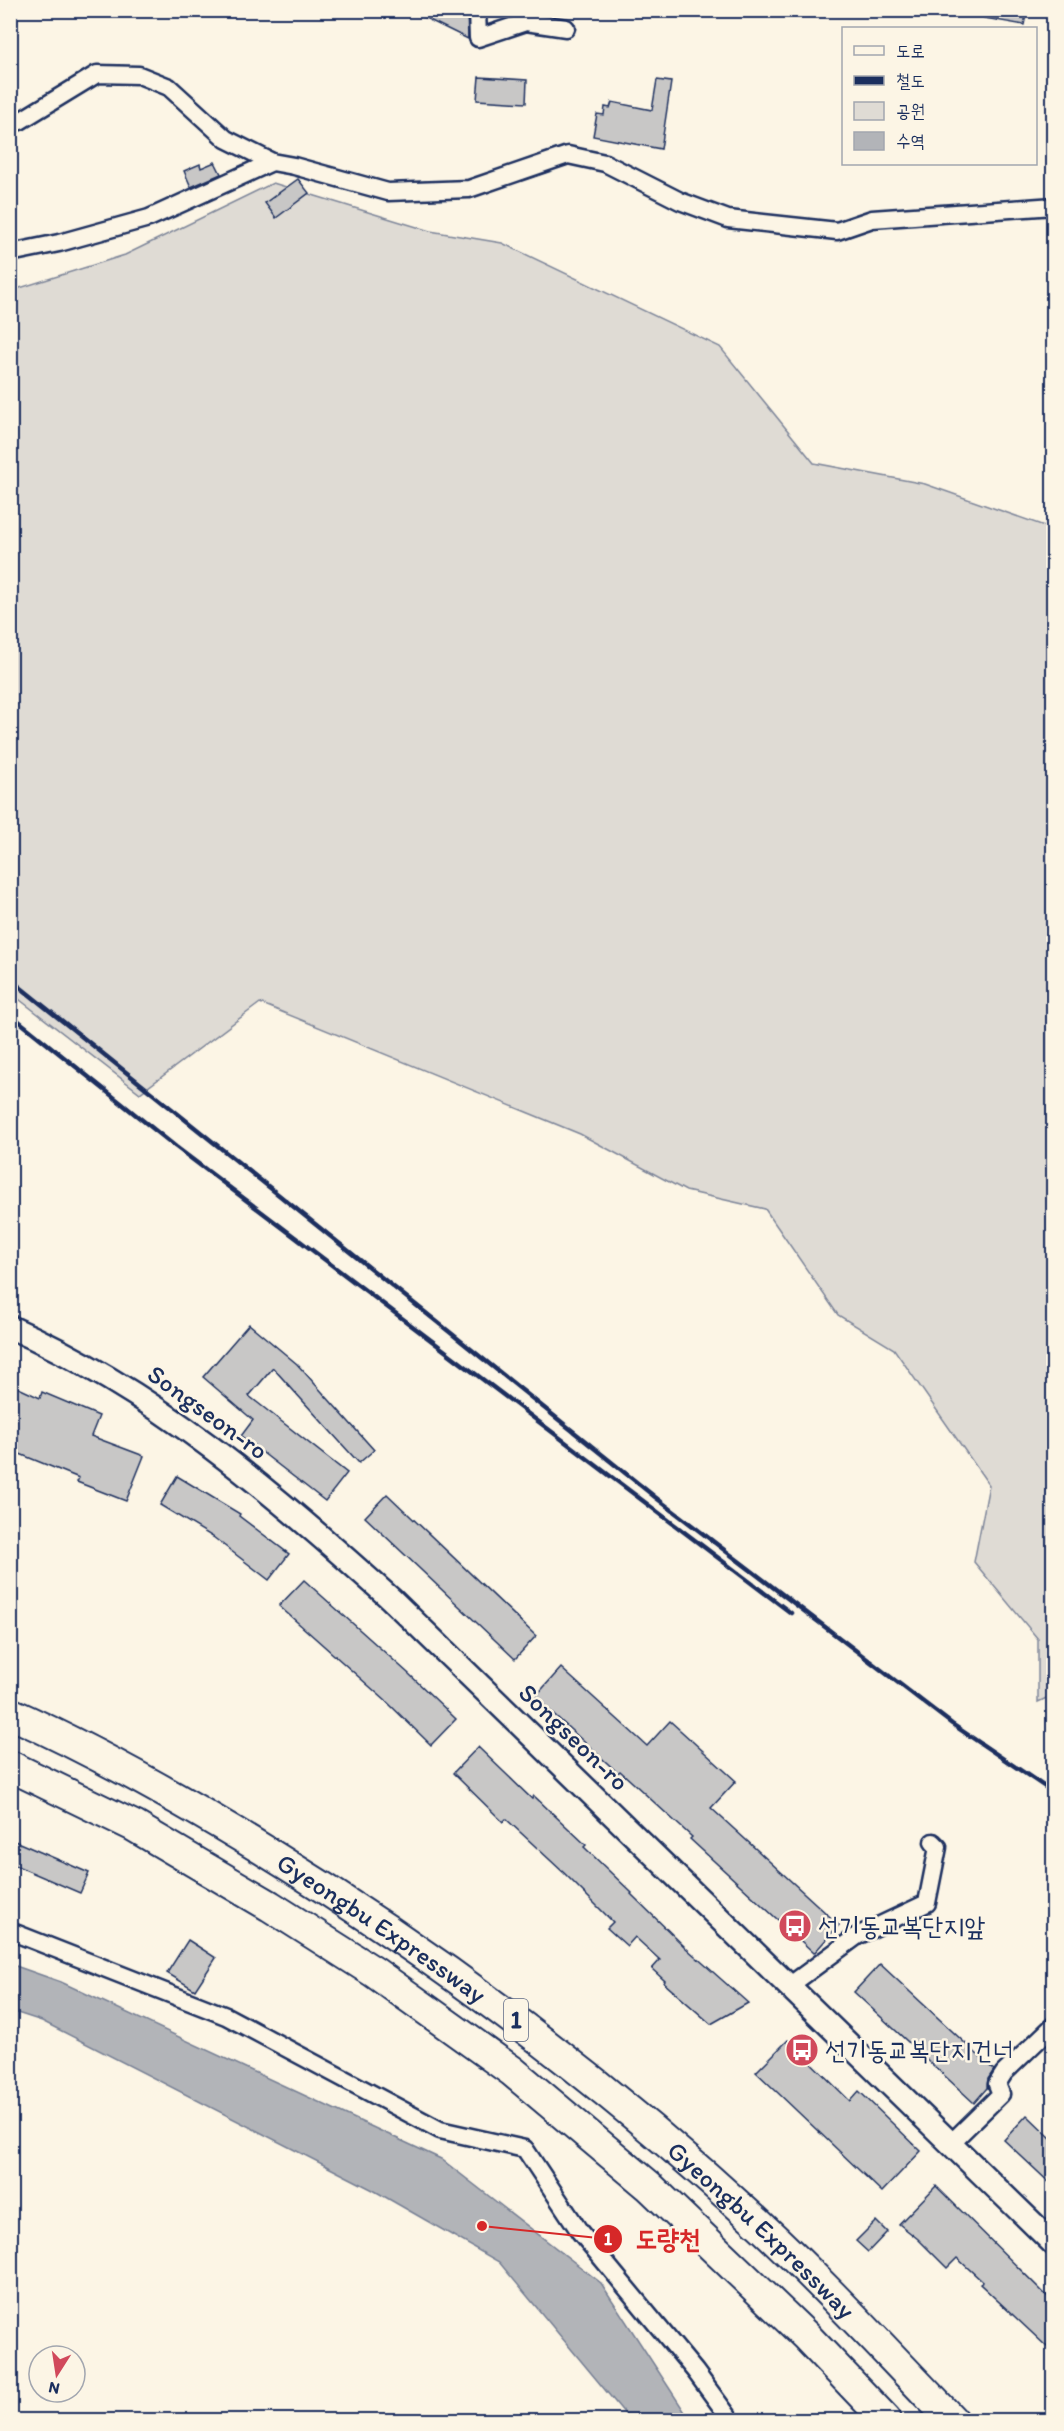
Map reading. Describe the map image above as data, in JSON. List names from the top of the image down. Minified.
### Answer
{"streets":{"highway":["Gyeongbu Expressway","1"],"main road":["Songseon-ro"]},"places":{"bus stop":["선기동교복단지앞","선기동교복단지건너"],"other":["도량천"]},"legend":["도로","철도","공원","수역"],"north":"bottom"}
